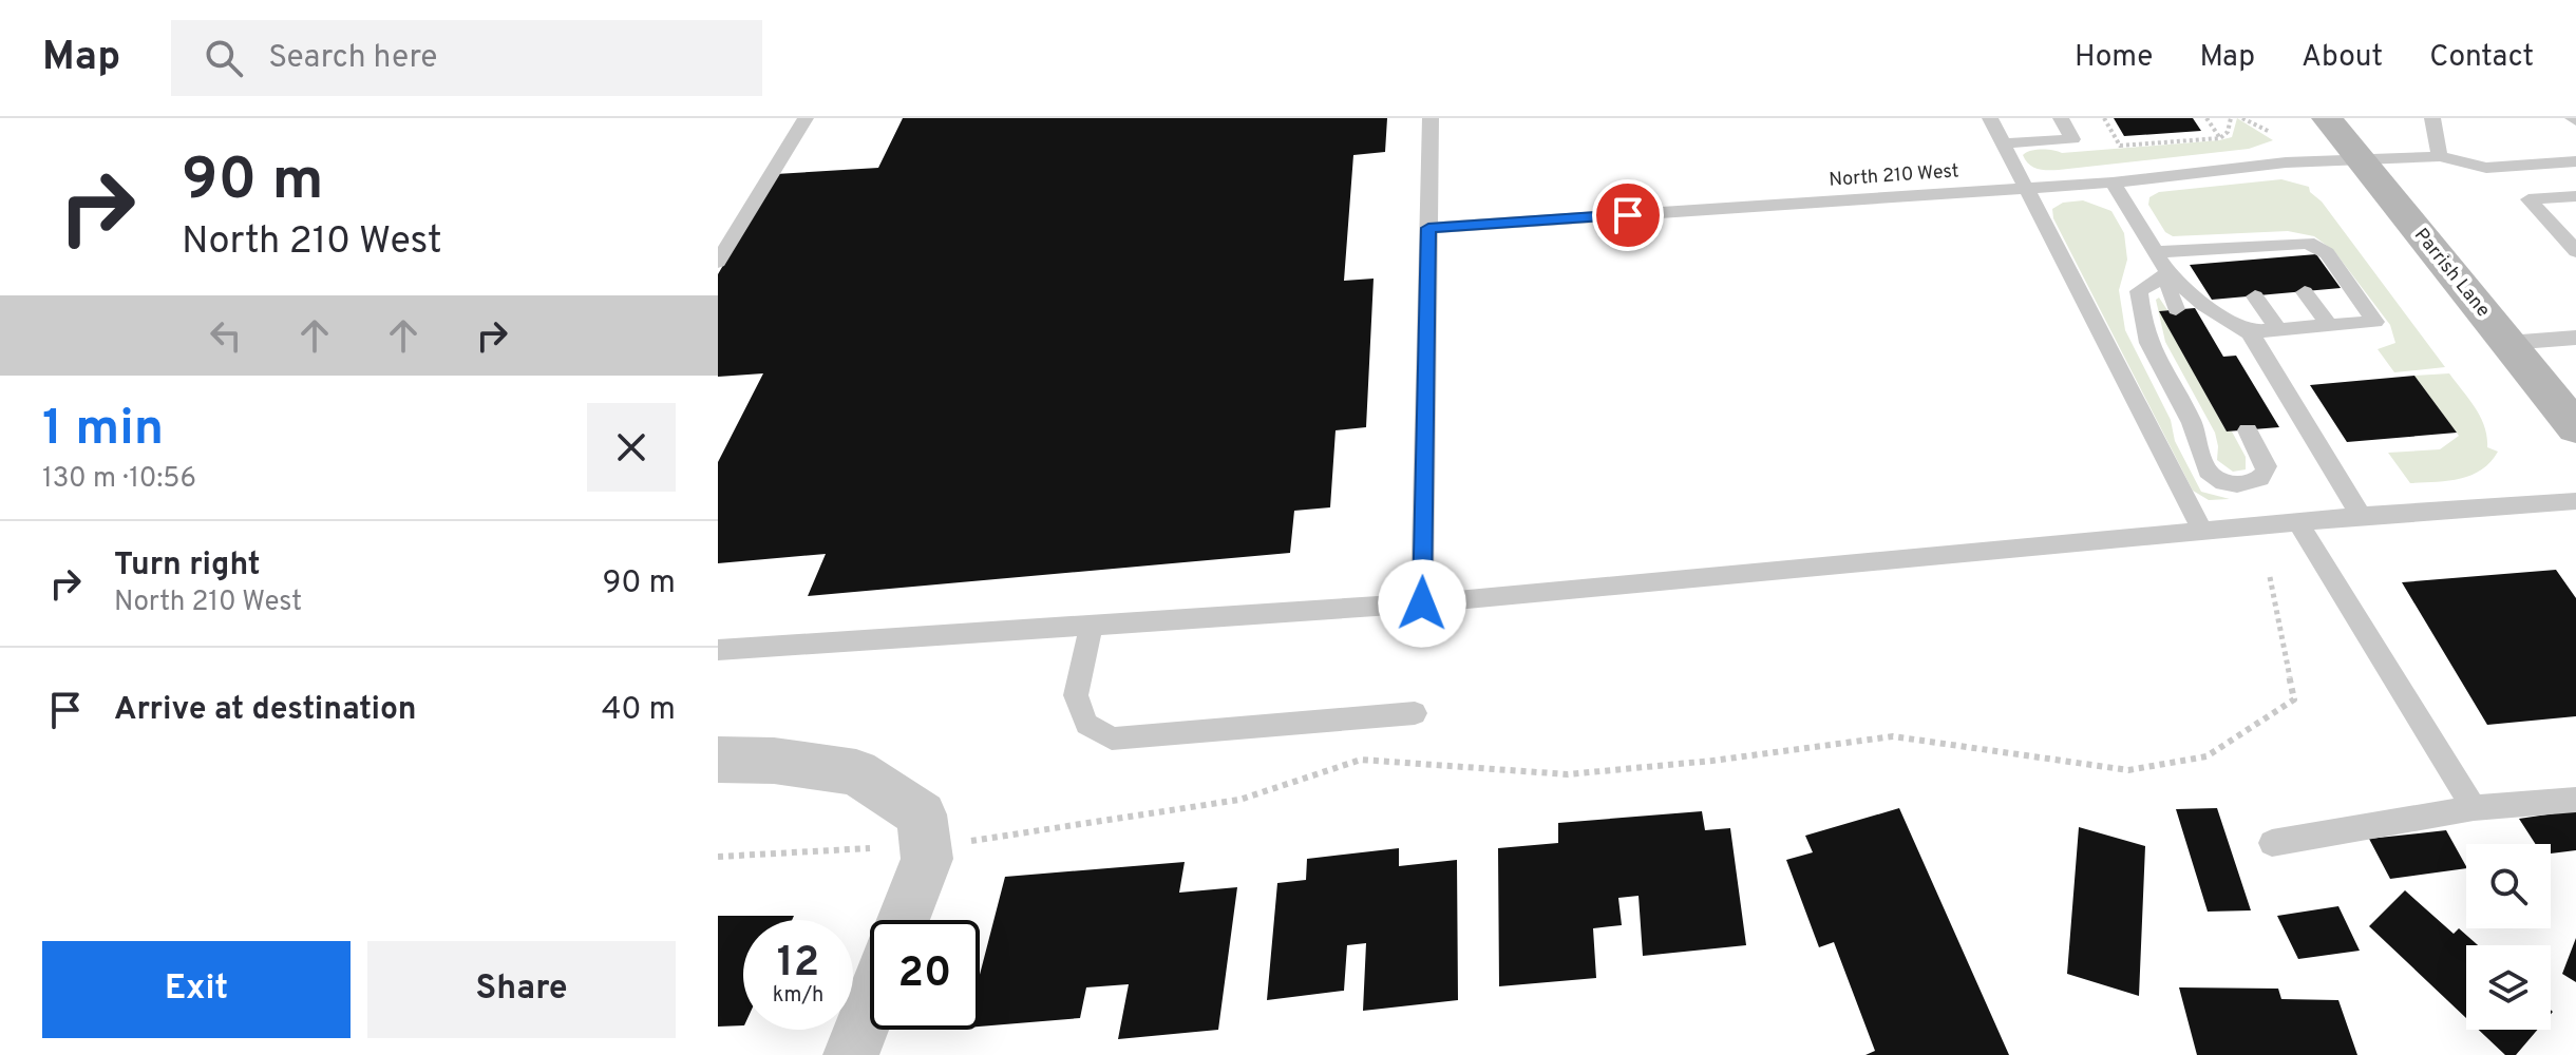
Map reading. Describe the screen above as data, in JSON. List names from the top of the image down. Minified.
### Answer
{"streets":{"main road":["Parrish Lane"],"lane":["North 210 West"]},"crossings":[["North 210 West","Parrish Lane"]],"page":{"header":"Map","search":"Search here","nav":["Home","Map","About","Contact"],"turn":["90 m","North 210 West"],"heading":["1 min","130 m · 10:56"],"list":[{"name":"Turn right","note":"North 210 West","value":"90 m"},{"name":"Arrive at destination","value":"40 m"}],"speed":"12 km/h","limit":"20","buttons":["Exit","Share"]}}
